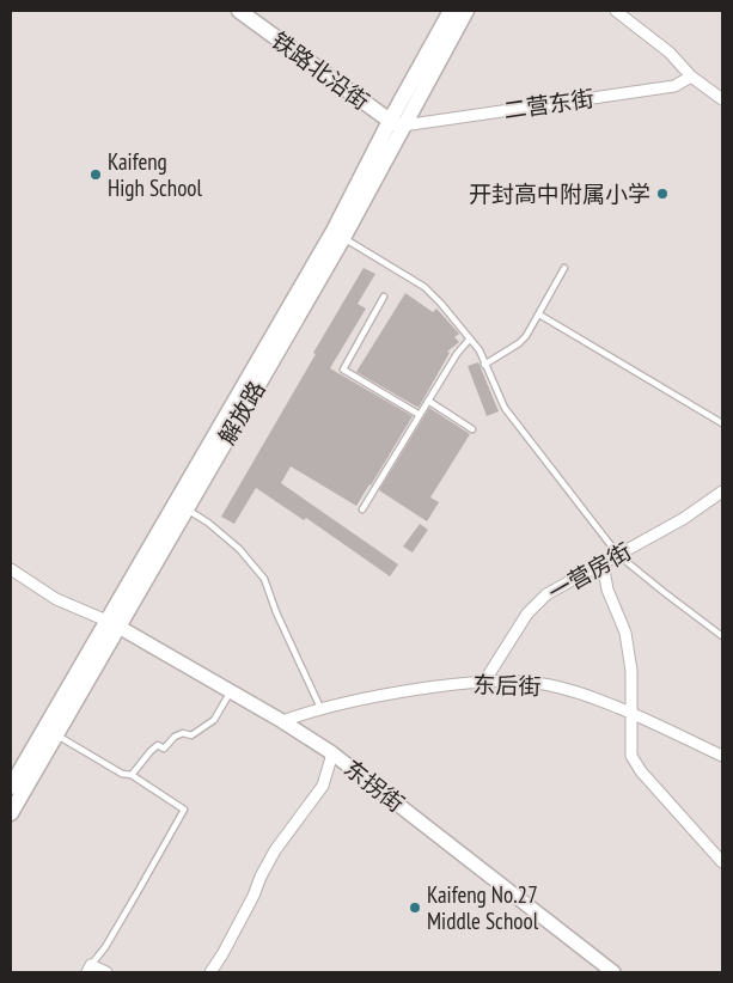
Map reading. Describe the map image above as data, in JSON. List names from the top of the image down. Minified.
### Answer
{"streets":{"main road":["铁路北沿街","解放路"],"street":["二营东街","一营房街","东后街","东拐街"]},"crossings":[["铁路北沿街","二营东街"],["铁路北沿街","解放路"],["二营东街","解放路"],["解放路","东拐街"],["一营房街","东后街"],["东后街","东拐街"]],"places":["Kaifeng High School","开封高中附属小学","Kaifeng No.27 Middle School"]}
